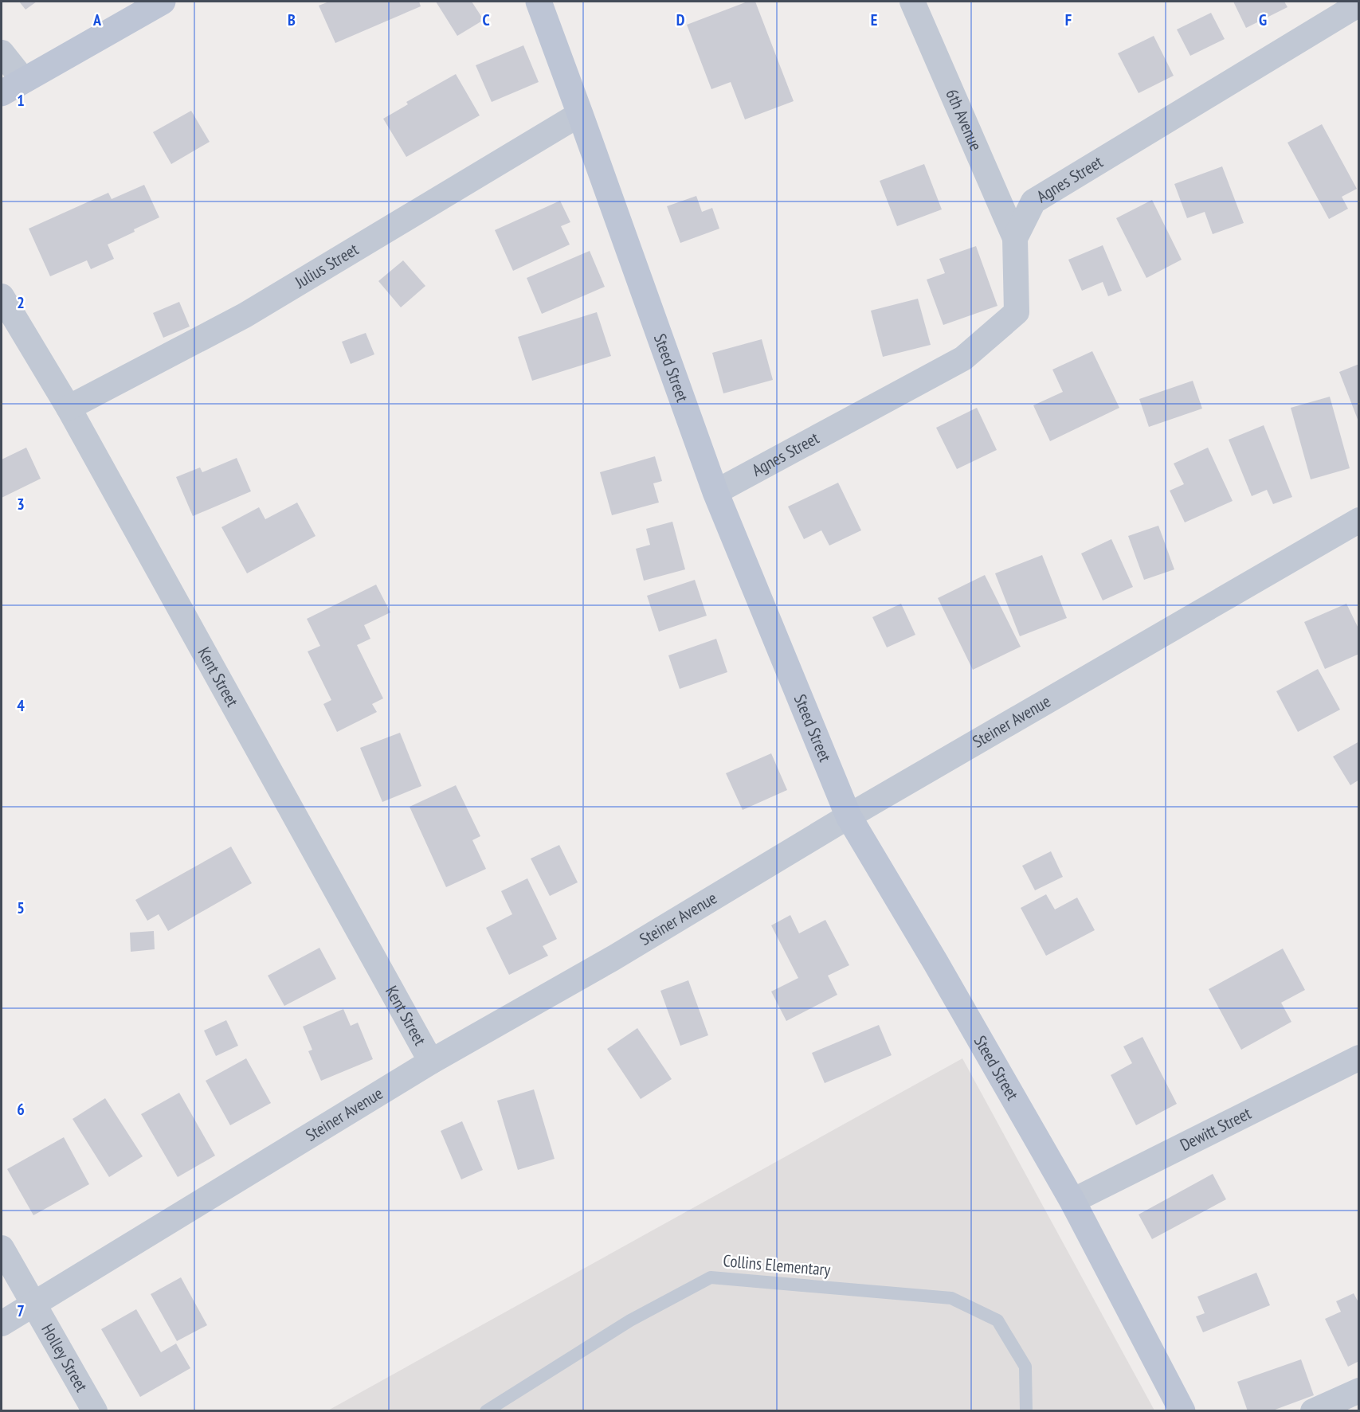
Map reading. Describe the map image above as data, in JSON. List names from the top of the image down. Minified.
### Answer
{"streets":{"street":["6th Avenue","Agnes Street","Julius Street","Steed Street","Kent Street","Steiner Avenue","Dewitt Street","Holley Street"],"lane":["Collins Elementary"]},"crossings":[["6th Avenue","Agnes Street"],["Agnes Street","Steed Street"],["Julius Street","Steed Street"],["Julius Street","Kent Street"],["Steed Street","Steiner Avenue"],["Steed Street","Dewitt Street"],["Kent Street","Steiner Avenue"],["Steiner Avenue","Holley Street"]],"grid":{"columns":["A","B","C","D","E","F","G"],"rows":["1","2","3","4","5","6","7"]}}
